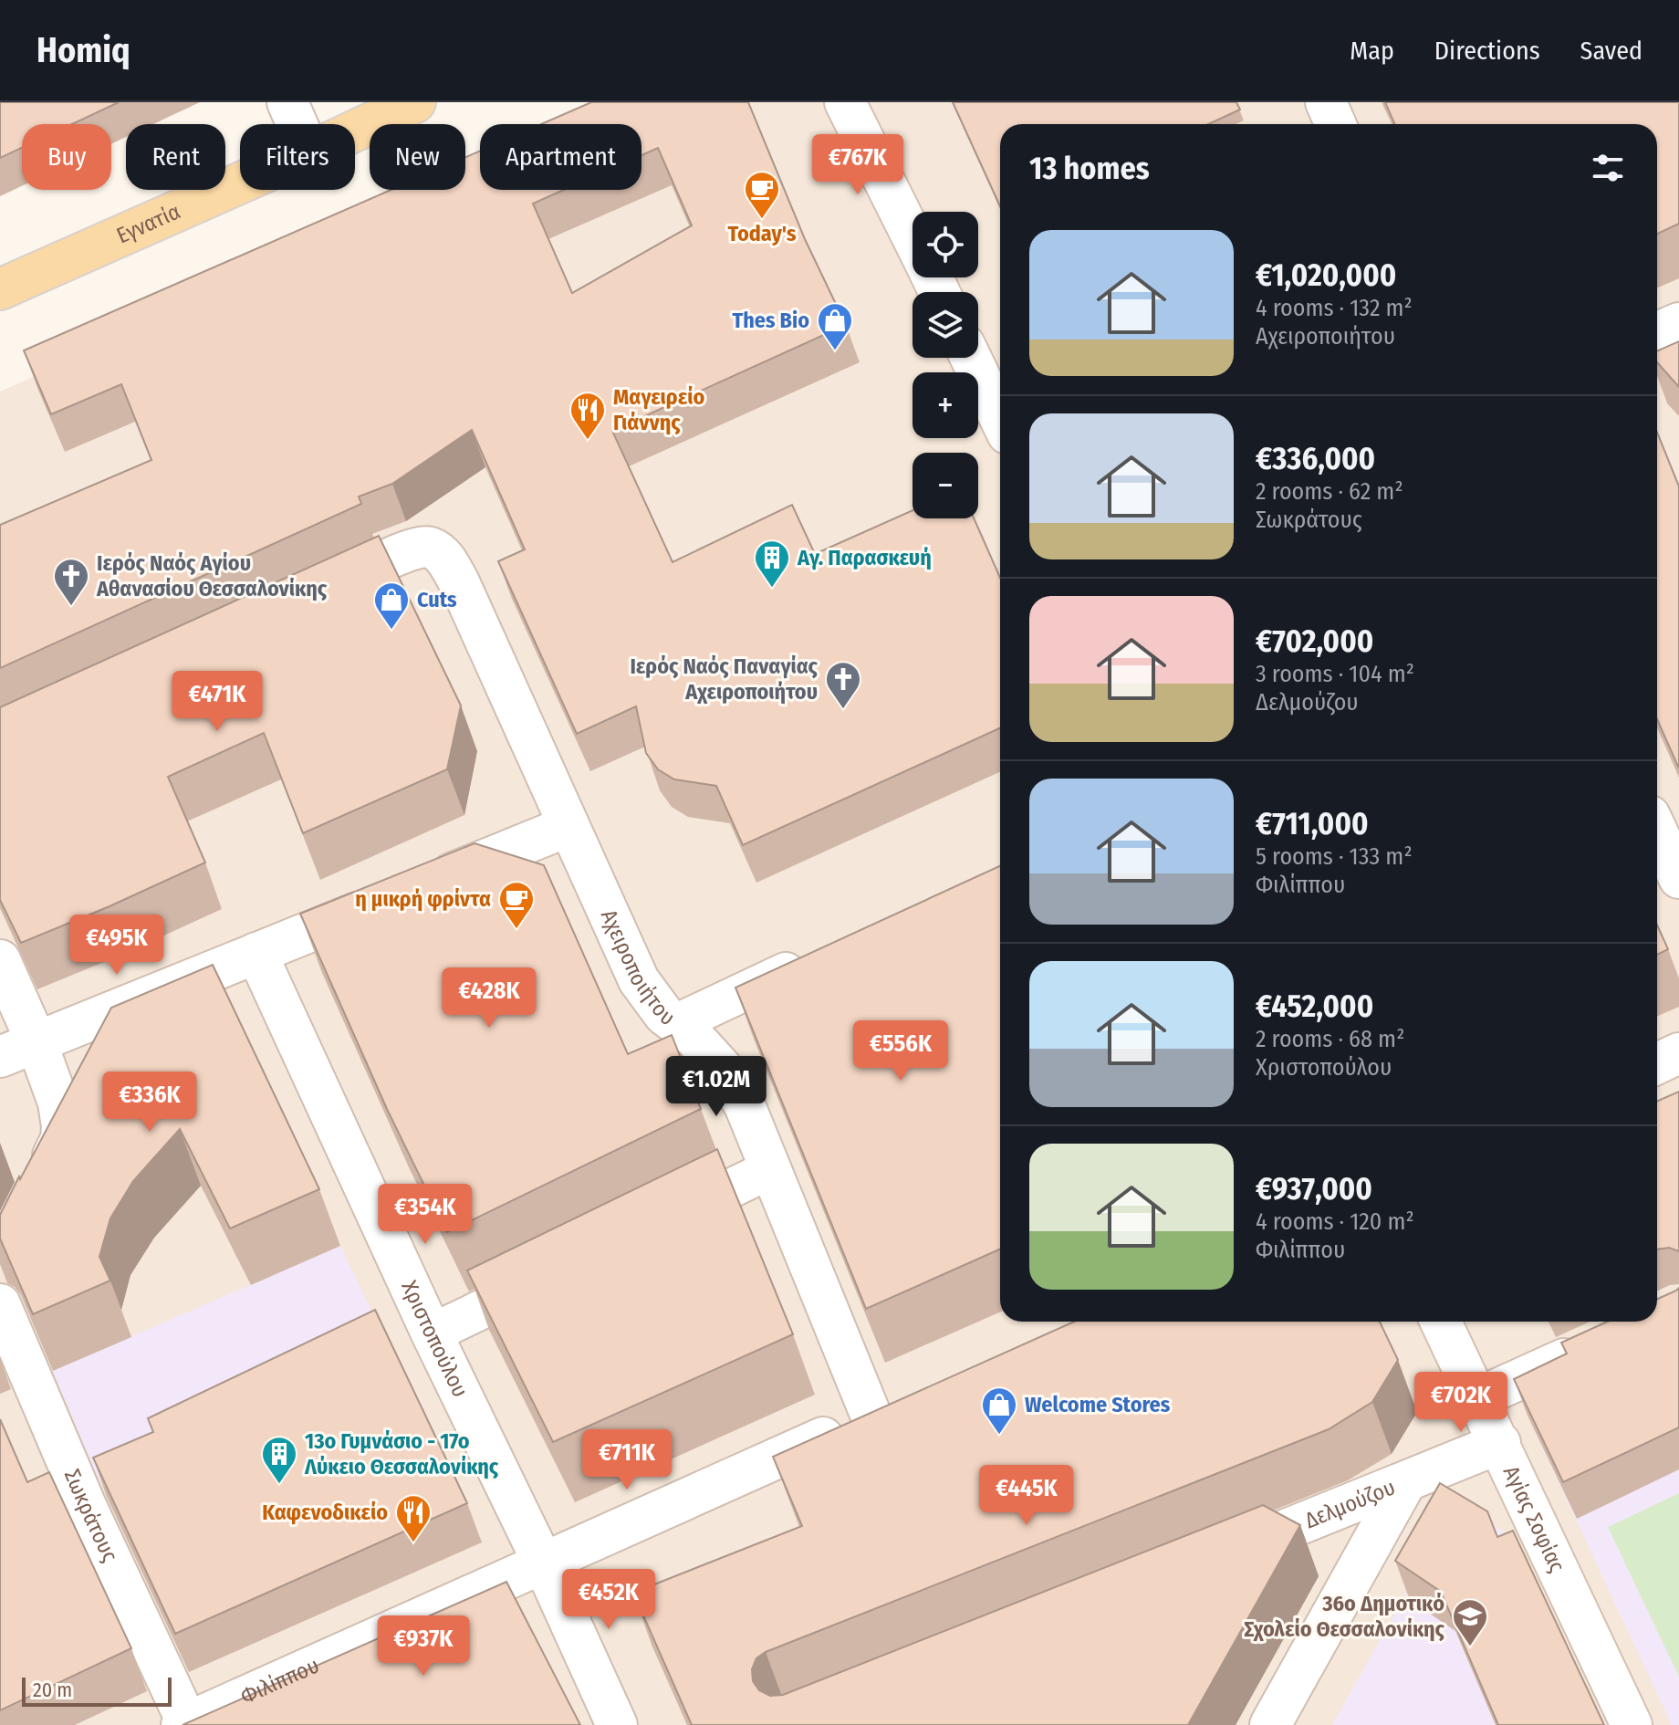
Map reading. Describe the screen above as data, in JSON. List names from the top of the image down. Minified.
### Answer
{"streets":{"main road":["Εγνατία"],"street":["Αχειροποιήτου","Χριστοπούλου","Δελμούζου","Σωκράτους","Αγίας Σοφίας","Φιλίππου"]},"crossings":[["Αχειροποιήτου","Φιλίππου"],["Χριστοπούλου","Φιλίππου"],["Δελμούζου","Αγίας Σοφίας"],["Σωκράτους","Φιλίππου"]],"places":{"cafe":["Today's","η μικρή φρίντα"],"shop":["Thes Bio","Cuts","Welcome Stores"],"restaurant":["Μαγειρείο Γιάννης","Καφενοδικείο"],"building":["Αγ. Παρασκευή","13ο Γυμνάσιο - 17ο Λύκειο Θεσσαλονίκης"],"church":["Ιερός Ναός Αγίου Αθανασίου Θεσσαλονίκης","Ιερός Ναός Παναγίας Αχειροποιήτου"],"school or university":["36ο Δημοτικό Σχολείο Θεσσαλονίκης"]},"scale_bar":"20 m","page":{"header":"Homiq","nav":["Map","Directions","Saved"],"chip":["Buy","Rent","Filters","New","Apartment"],"heading":"13 homes","price":["€767K","€471K","€495K","€428K","€556K","€1.02M","€336K","€354K","€702K","€711K","€445K","€452K","€937K"],"map_buttons":["+","−"],"list":[{"name":"€1,020,000","note":"4 rooms · 132 m² · Αχειροποιήτου"},{"name":"€336,000","note":"2 rooms · 62 m² · Σωκράτους"},{"name":"€702,000","note":"3 rooms · 104 m² · Δελμούζου"},{"name":"€711,000","note":"5 rooms · 133 m² · Φιλίππου"},{"name":"€452,000","note":"2 rooms · 68 m² · Χριστοπούλου"},{"name":"€937,000","note":"4 rooms · 120 m² · Φιλίππου"}],"scale":"20 m"}}
